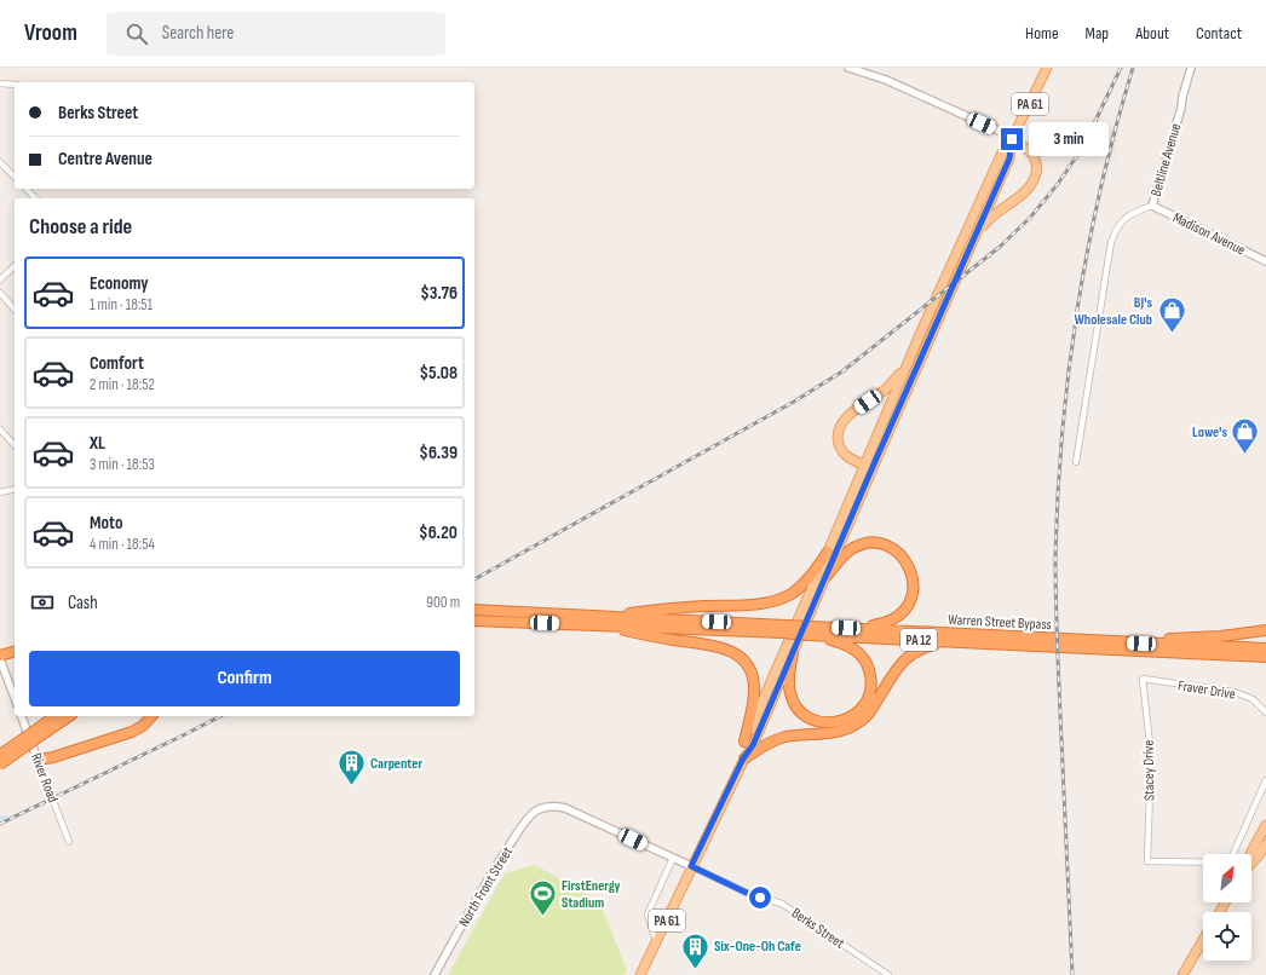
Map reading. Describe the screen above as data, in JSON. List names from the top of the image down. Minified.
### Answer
{"streets":{"highway":["Warren Street Bypass","PA 12"],"main road":["PA 61"],"street":["Beltline Avenue","Madison Avenue","Fraver Drive","Stacey Drive","River Road","North Front Street","Berks Street"]},"crossings":[["PA 61","Berks Street"],["Beltline Avenue","Madison Avenue"],["Fraver Drive","Stacey Drive"]],"places":{"shop":["BJ's Wholesale Club","Lowe's"],"building":["Carpenter","Six-One-Oh Cafe"],"sports":["FirstEnergy Stadium"]},"north":"top right","page":{"header":"Vroom","search":"Search here","nav":["Home","Map","About","Contact"],"banner":["Berks Street","Centre Avenue"],"bubble":"3 min","heading":"Choose a ride","list":[{"name":"Economy","note":"1 min · 18:51","value":"$3.76"},{"name":"Comfort","note":"2 min · 18:52","value":"$5.08"},{"name":"XL","note":"3 min · 18:53","value":"$6.39"},{"name":"Moto","note":"4 min · 18:54","value":"$6.20"}],"pay":["Cash","900 m"],"buttons":"Confirm"}}
